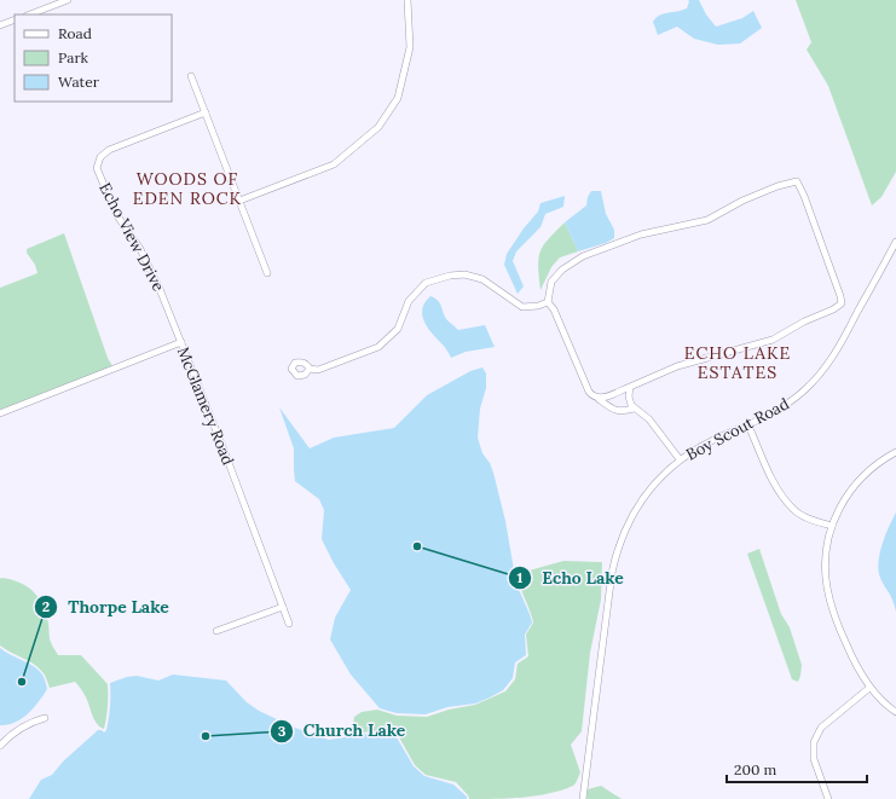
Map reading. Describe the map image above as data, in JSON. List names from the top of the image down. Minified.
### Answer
{"streets":{"street":["Echo View Drive","McGlamery Road","Boy Scout Road"]},"crossings":[["Echo View Drive","McGlamery Road"]],"districts":["WOODS OF EDEN ROCK","ECHO LAKE ESTATES"],"places":["Echo Lake","Thorpe Lake","Church Lake"],"legend":["Road","Park","Water"],"scale_bar":"200 m"}
